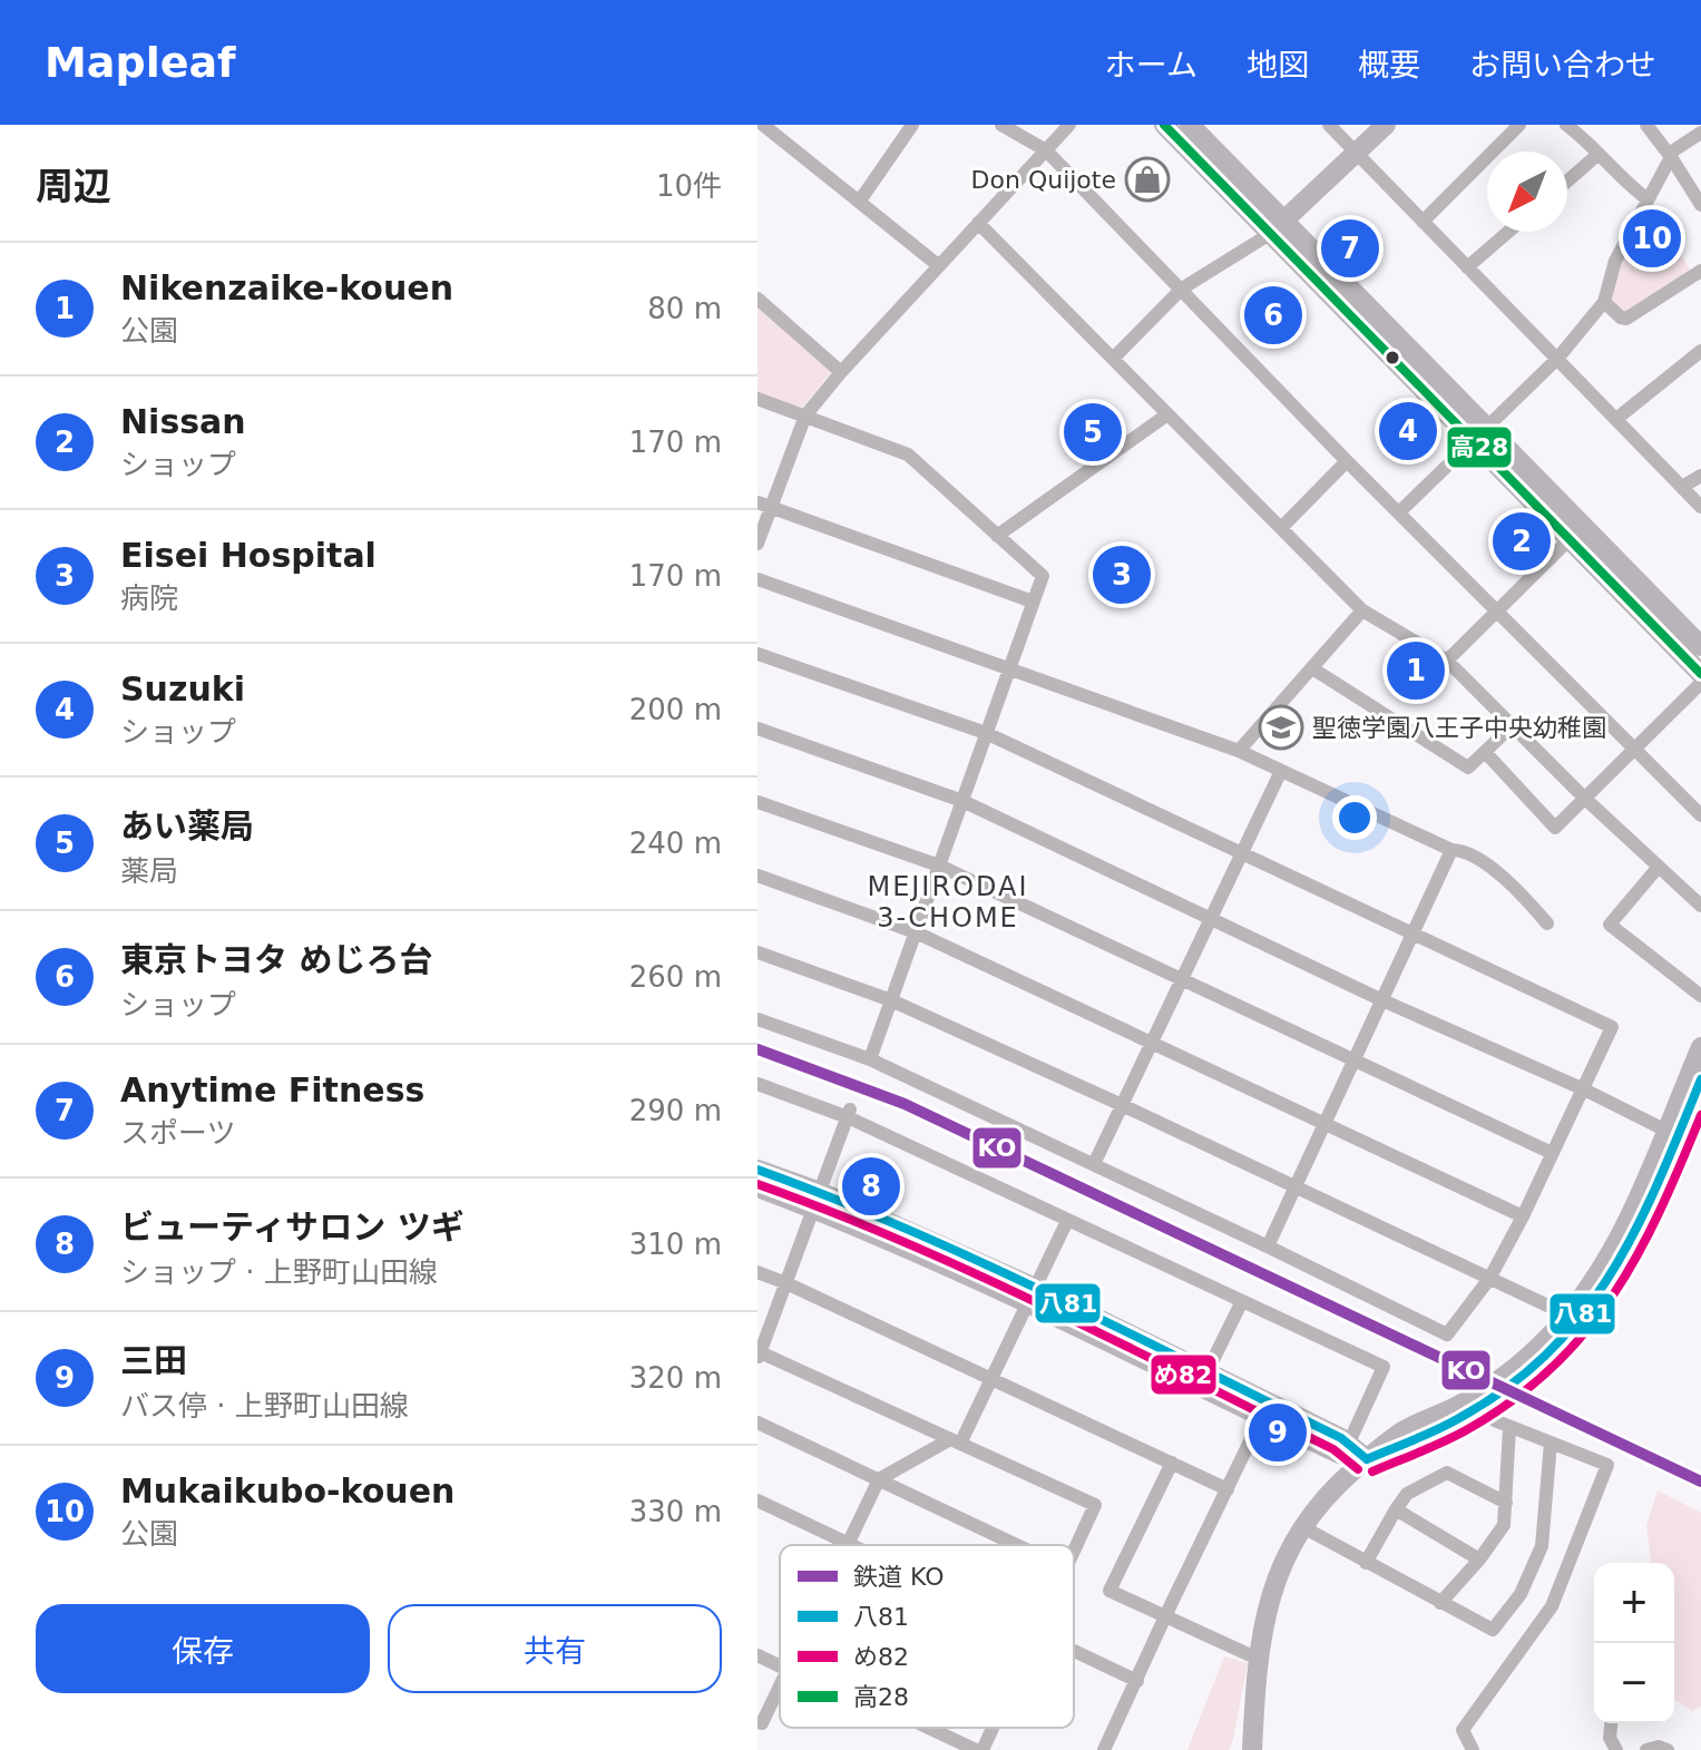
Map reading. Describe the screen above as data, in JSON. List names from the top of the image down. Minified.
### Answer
{"districts":["MEJIRODAI 3-CHOME"],"places":{"shop":["Don Quijote"],"school or university":["聖徳学園八王子中央幼稚園"]},"lines":["transit line 高28","rail line KO","transit line 八81","transit line め82"],"legend":["鉄道 KO","八81","め82","高28"],"north":"bottom left","page":{"header":"Mapleaf","nav":["ホーム","地図","概要","お問い合わせ"],"heading":["周辺","10件"],"pins":["10","7","6","4","5","2","3","1","8","9"],"list":[{"mark":"1","name":"Nikenzaike-kouen","note":"公園","value":"80 m"},{"mark":"2","name":"Nissan","note":"ショップ","value":"170 m"},{"mark":"3","name":"Eisei Hospital","note":"病院","value":"170 m"},{"mark":"4","name":"Suzuki","note":"ショップ","value":"200 m"},{"mark":"5","name":"あい薬局","note":"薬局","value":"240 m"},{"mark":"6","name":"東京トヨタ めじろ台","note":"ショップ","value":"260 m"},{"mark":"7","name":"Anytime Fitness","note":"スポーツ","value":"290 m"},{"mark":"8","name":"ビューティサロン ツギ","note":"ショップ · 上野町山田線","value":"310 m"},{"mark":"9","name":"三田","note":"バス停 · 上野町山田線","value":"320 m"},{"mark":"10","name":"Mukaikubo-kouen","note":"公園","value":"330 m"}],"map_buttons":["+","−"],"buttons":["保存","共有"]}}
